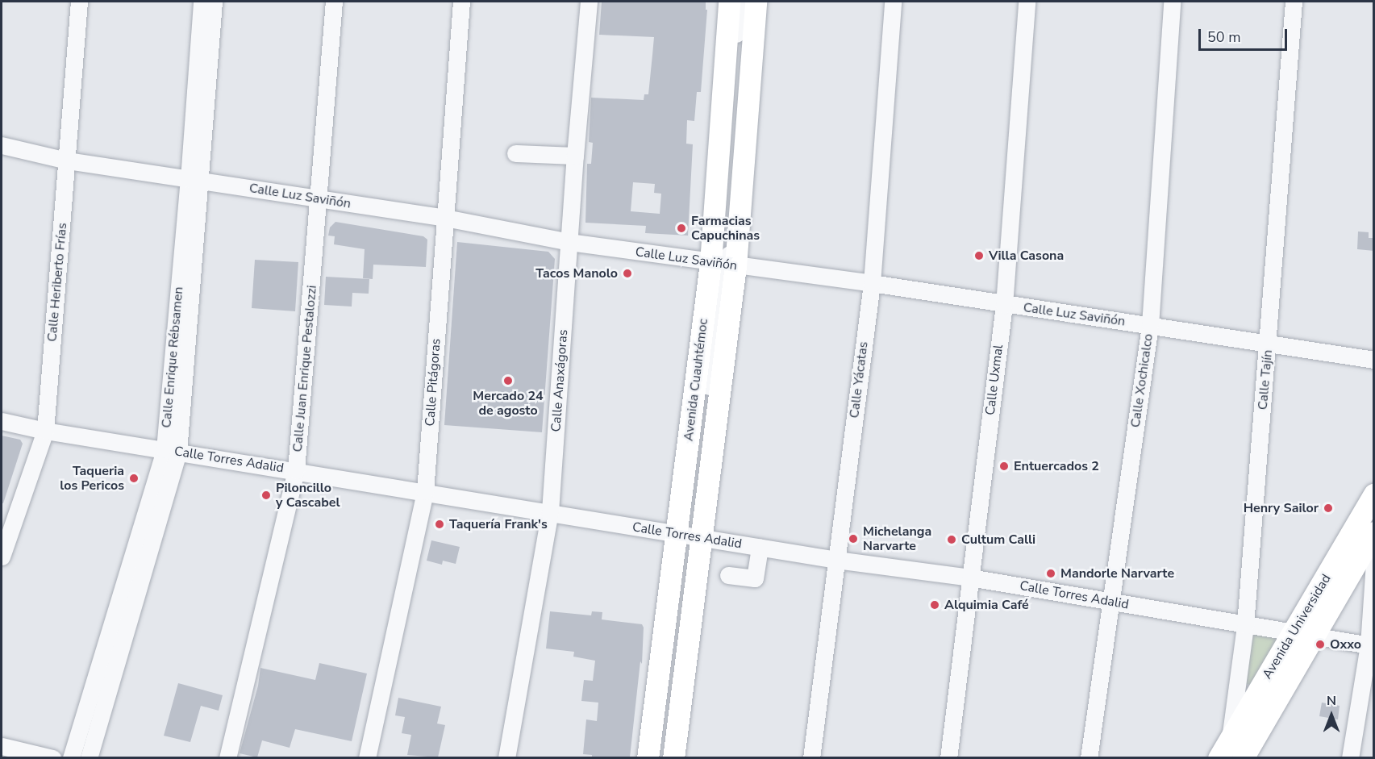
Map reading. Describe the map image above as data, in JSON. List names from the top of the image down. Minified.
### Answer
{"streets":{"main road":["Avenida Cuauhtémoc","Avenida Universidad"],"street":["Calle Luz Saviñón","Calle Heriberto Frías","Calle Enrique Rébsamen","Calle Juan Enrique Pestalozzi","Calle Yácatas","Calle Uxmal","Calle Tajín","Calle Anaxágoras","Calle Xochicalco","Calle Pitágoras","Calle Torres Adalid"]},"crossings":[["Calle Luz Saviñón","Calle Heriberto Frías"],["Calle Luz Saviñón","Calle Enrique Rébsamen"],["Calle Luz Saviñón","Calle Juan Enrique Pestalozzi"],["Calle Luz Saviñón","Avenida Cuauhtémoc"],["Calle Luz Saviñón","Calle Yácatas"],["Calle Luz Saviñón","Calle Uxmal"],["Calle Luz Saviñón","Calle Tajín"],["Calle Luz Saviñón","Calle Anaxágoras"],["Calle Luz Saviñón","Calle Xochicalco"],["Calle Luz Saviñón","Calle Pitágoras"],["Calle Heriberto Frías","Calle Torres Adalid"],["Calle Enrique Rébsamen","Calle Torres Adalid"],["Calle Juan Enrique Pestalozzi","Calle Torres Adalid"],["Avenida Cuauhtémoc","Calle Torres Adalid"],["Calle Yácatas","Calle Torres Adalid"],["Calle Uxmal","Calle Torres Adalid"],["Calle Tajín","Calle Torres Adalid"],["Calle Tajín","Avenida Universidad"],["Calle Anaxágoras","Calle Torres Adalid"],["Calle Xochicalco","Calle Torres Adalid"],["Calle Pitágoras","Calle Torres Adalid"],["Calle Torres Adalid","Avenida Universidad"]],"places":["Farmacias Capuchinas","Villa Casona","Tacos Manolo","Mercado 24 de agosto","Entuercados 2","Taqueria los Pericos","Piloncillo y Cascabel","Henry Sailor","Taquería Frank's","Michelanga Narvarte","Cultum Calli","Mandorle Narvarte","Alquimia Café","Oxxo"],"scale_bar":"50 m","north":"top"}
